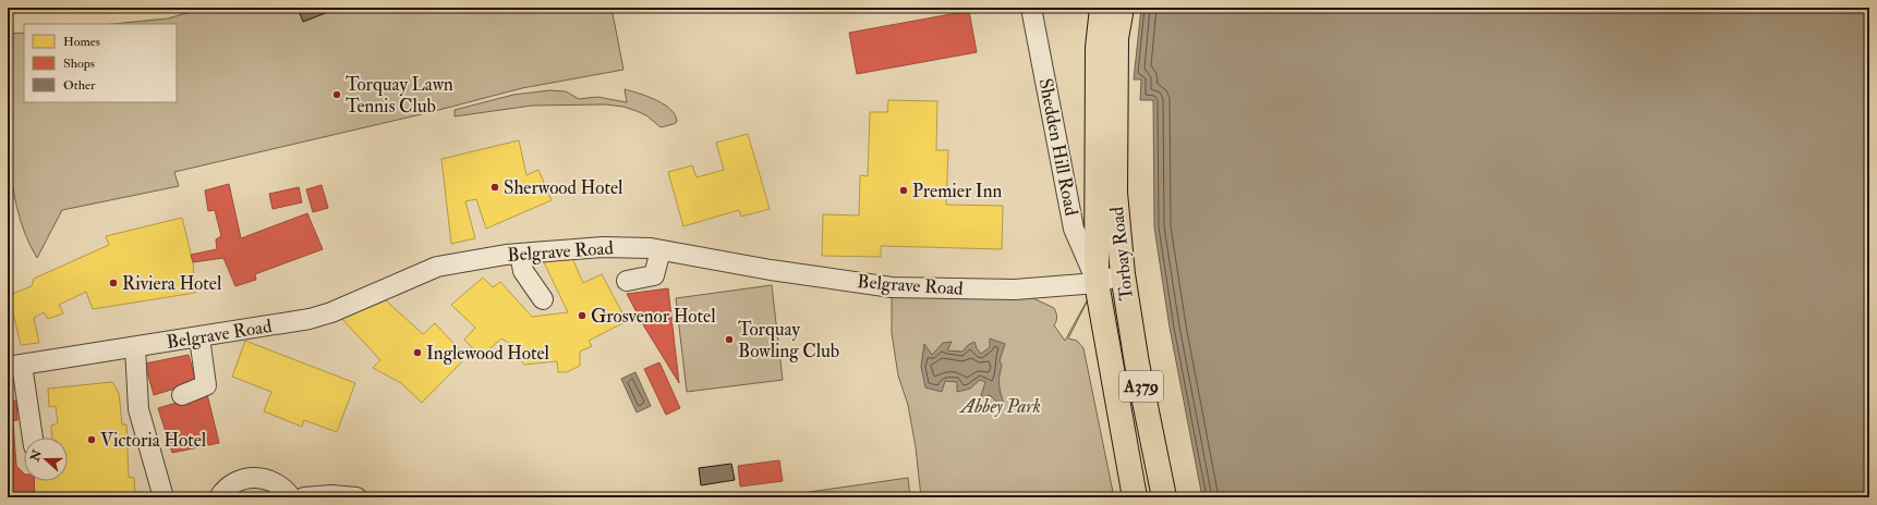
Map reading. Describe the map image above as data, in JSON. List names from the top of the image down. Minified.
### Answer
{"streets":{"main road":["Torbay Road","A379"],"street":["Shedden Hill Road","Belgrave Road"]},"crossings":[["Shedden Hill Road","Belgrave Road"],["Shedden Hill Road","Torbay Road"],["Belgrave Road","Torbay Road"]],"parks":["Abbey Park"],"places":["Torquay Lawn Tennis Club","Sherwood Hotel","Premier Inn","Riviera Hotel","Grosvenor Hotel","Torquay Bowling Club","Inglewood Hotel","Victoria Hotel"],"legend":["Homes","Shops","Other"],"north":"left"}
